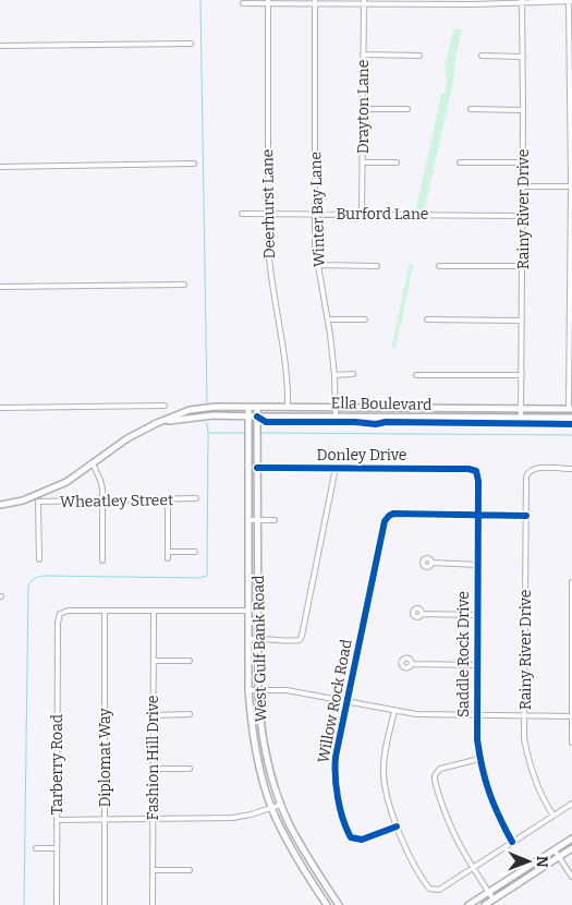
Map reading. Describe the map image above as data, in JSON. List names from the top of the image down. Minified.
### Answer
{"streets":{"main road":["Ella Boulevard","Wheatley Street","West Gulf Bank Road"],"street":["Drayton Lane","Deerhurst Lane","Winter Bay Lane","Rainy River Drive","Burford Lane","Donley Drive","Saddle Rock Drive","Willow Rock Road","Diplomat Way","Fashion Hill Drive","Tarberry Road"]},"crossings":[["Drayton Lane","Burford Lane"],["Deerhurst Lane","Burford Lane"],["Deerhurst Lane","Ella Boulevard"],["Winter Bay Lane","Burford Lane"],["Winter Bay Lane","Ella Boulevard"],["Rainy River Drive","Burford Lane"],["Rainy River Drive","Ella Boulevard"],["Ella Boulevard","Wheatley Street"],["Ella Boulevard","West Gulf Bank Road"],["Donley Drive","West Gulf Bank Road"],["Donley Drive","Saddle Rock Drive"],["Saddle Rock Drive","Willow Rock Road"],["Diplomat Way","Tarberry Road"]],"north":"right"}
